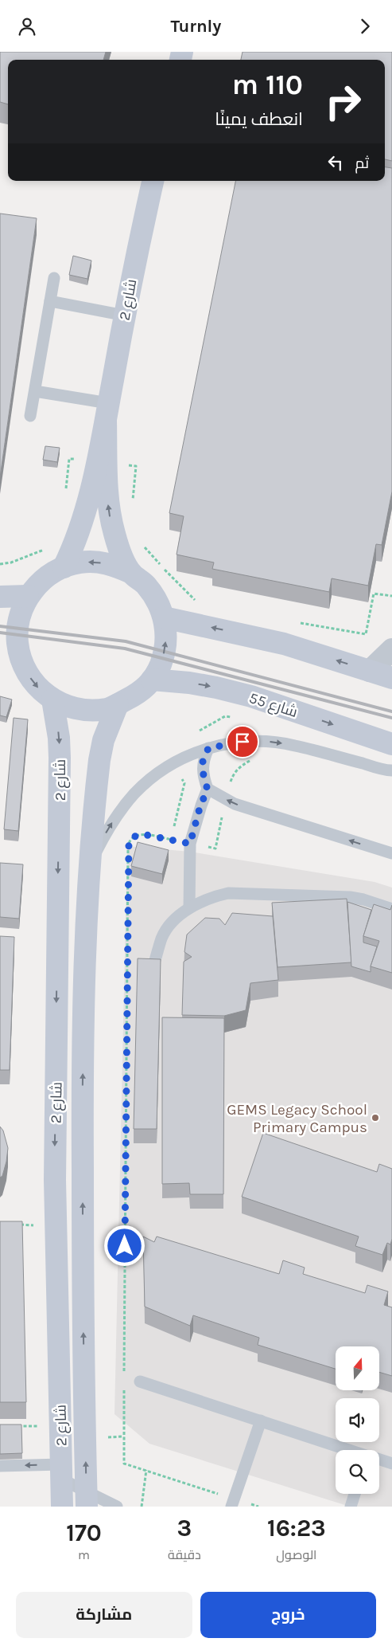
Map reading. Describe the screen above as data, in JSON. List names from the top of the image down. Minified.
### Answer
{"streets":{"street":["شارع 2","شارع 55"]},"places":["GEMS Legacy School Primary Campus"],"north":"top","page":{"header":"Turnly","turn":["110 m","انعطف يمينًا"],"then":"ثم","eta":["16:23","الوصول","3","دقيقة","170","m"],"buttons":["خروج","مشاركة"]}}
